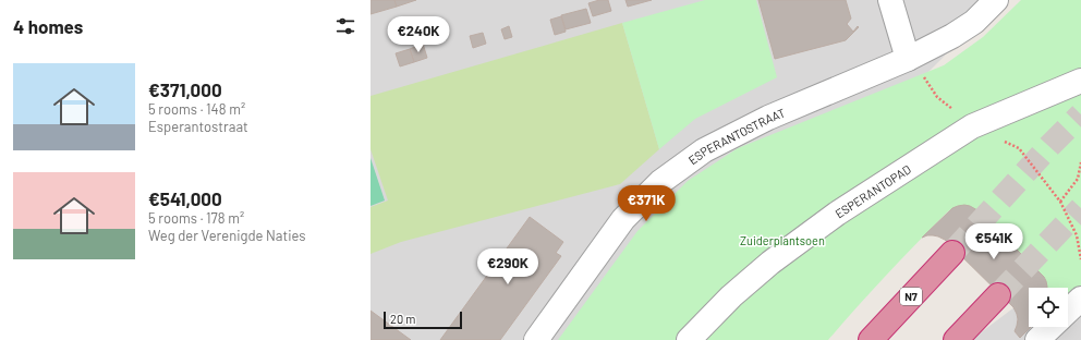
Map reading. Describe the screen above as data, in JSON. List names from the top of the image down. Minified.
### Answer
{"streets":{"highway":["N7"],"street":["ESPERANTOSTRAAT","ESPERANTOPAD"]},"parks":["Zuiderplantsoen"],"scale_bar":"20 m","page":{"heading":"4 homes","price":["€240K","€371K","€541K","€290K"],"list":[{"name":"€371,000","note":"5 rooms · 148 m² · Esperantostraat"},{"name":"€541,000","note":"5 rooms · 178 m² · Weg der Verenigde Naties"}],"scale":"20 m"}}
